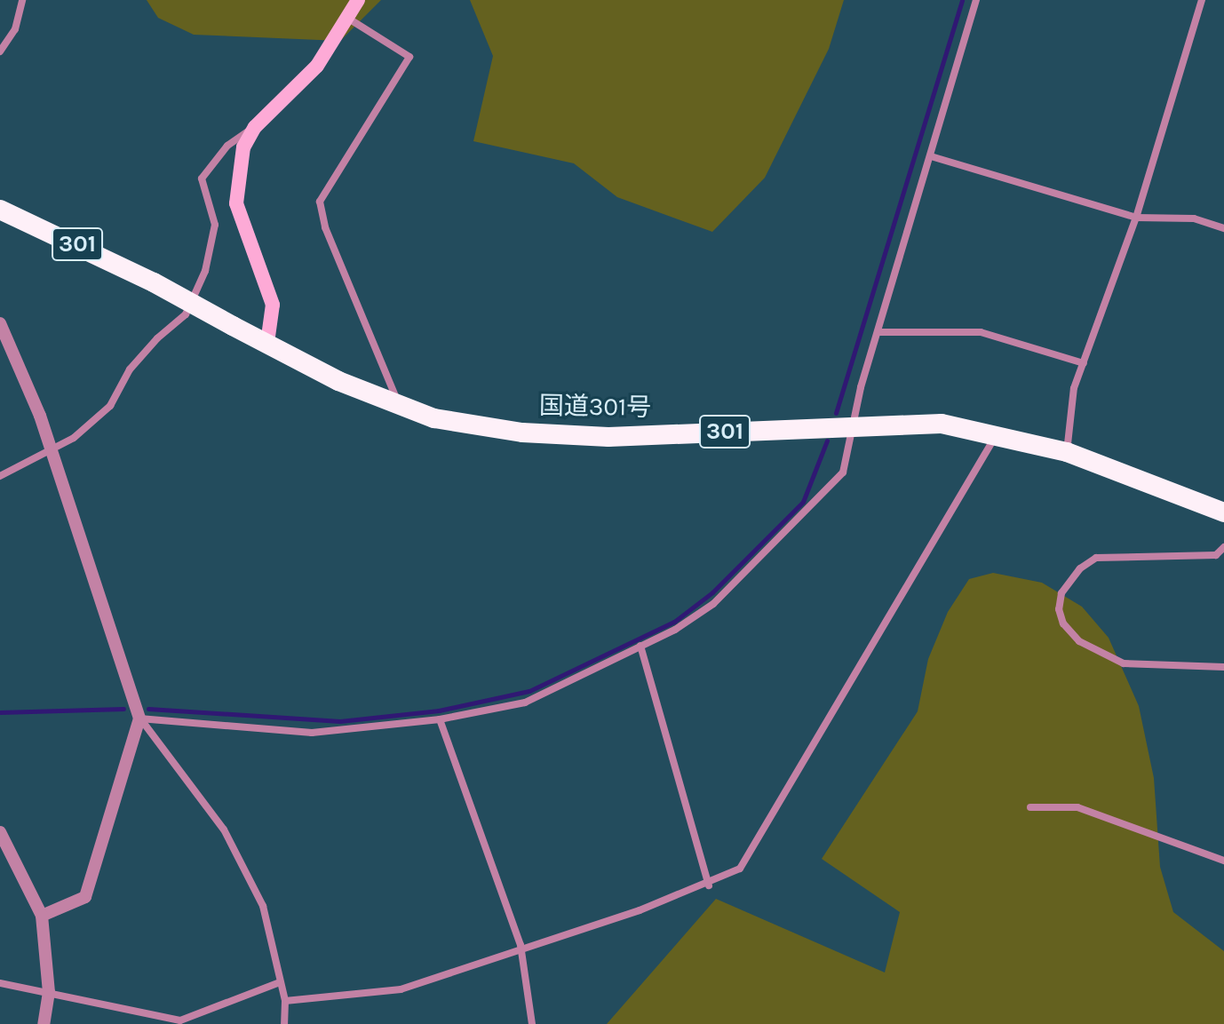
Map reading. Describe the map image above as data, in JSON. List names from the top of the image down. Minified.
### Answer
{"streets":{"highway":["301","国道301号"]}}
